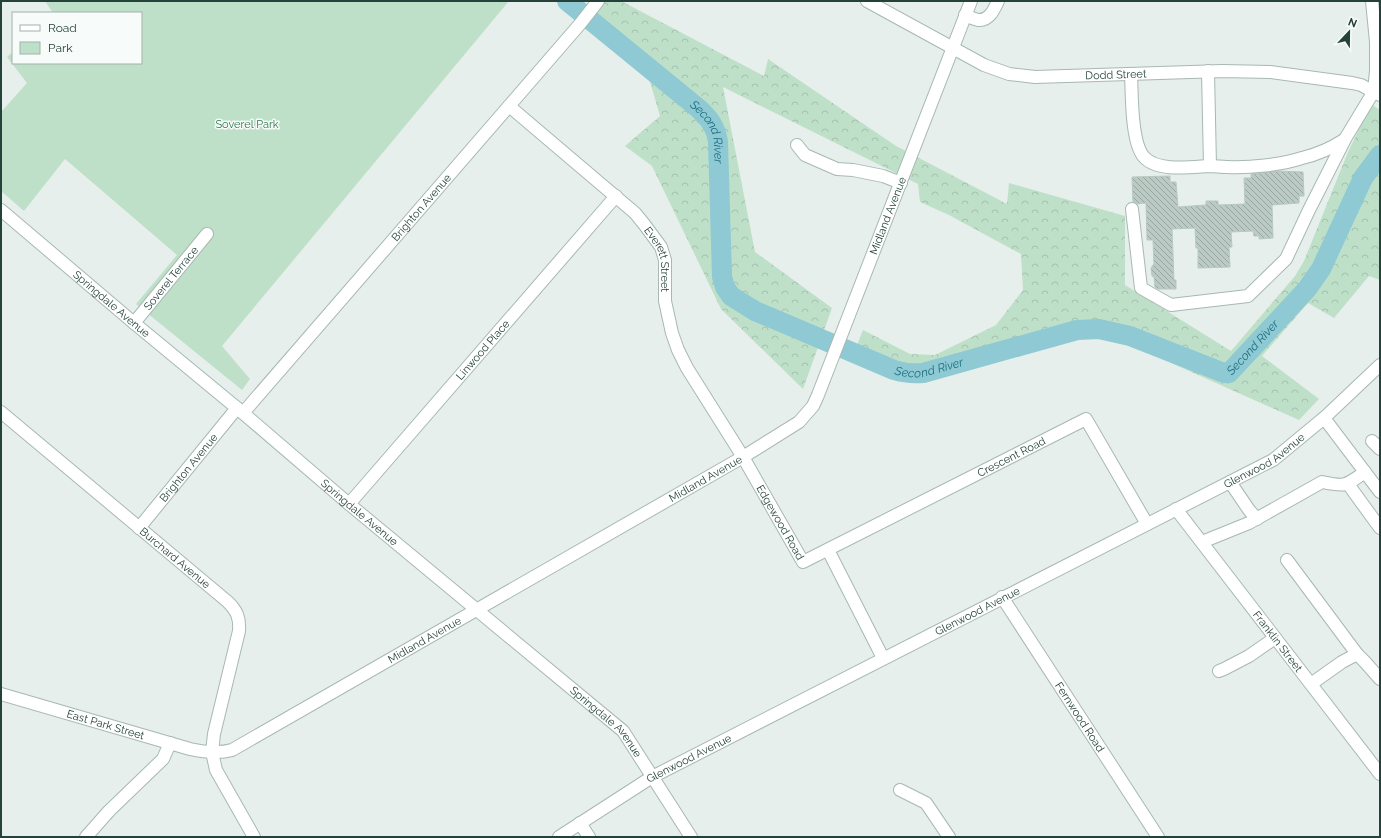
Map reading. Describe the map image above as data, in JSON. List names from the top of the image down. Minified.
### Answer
{"streets":{"street":["Dodd Street","Brighton Avenue","Midland Avenue","Everett Street","Soverel Terrace","Springdale Avenue","Linwood Place","Crescent Road","Glenwood Avenue","Edgewood Road","Burchard Avenue","Franklin Street","Fernwood Road","East Park Street"]},"crossings":[["Dodd Street","Midland Avenue"],["Brighton Avenue","Everett Street"],["Brighton Avenue","Springdale Avenue"],["Brighton Avenue","Burchard Avenue"],["Midland Avenue","Everett Street"],["Midland Avenue","Springdale Avenue"],["Midland Avenue","Edgewood Road"],["Midland Avenue","Burchard Avenue"],["Midland Avenue","East Park Street"],["Everett Street","Linwood Place"],["Everett Street","Edgewood Road"],["Soverel Terrace","Springdale Avenue"],["Springdale Avenue","Linwood Place"],["Springdale Avenue","Glenwood Avenue"],["Crescent Road","Glenwood Avenue"],["Crescent Road","Edgewood Road"],["Glenwood Avenue","Franklin Street"],["Glenwood Avenue","Fernwood Road"],["Burchard Avenue","East Park Street"]],"water":["Second River"],"parks":["Soverel Park"],"legend":["Road","Park"],"north":"top"}
